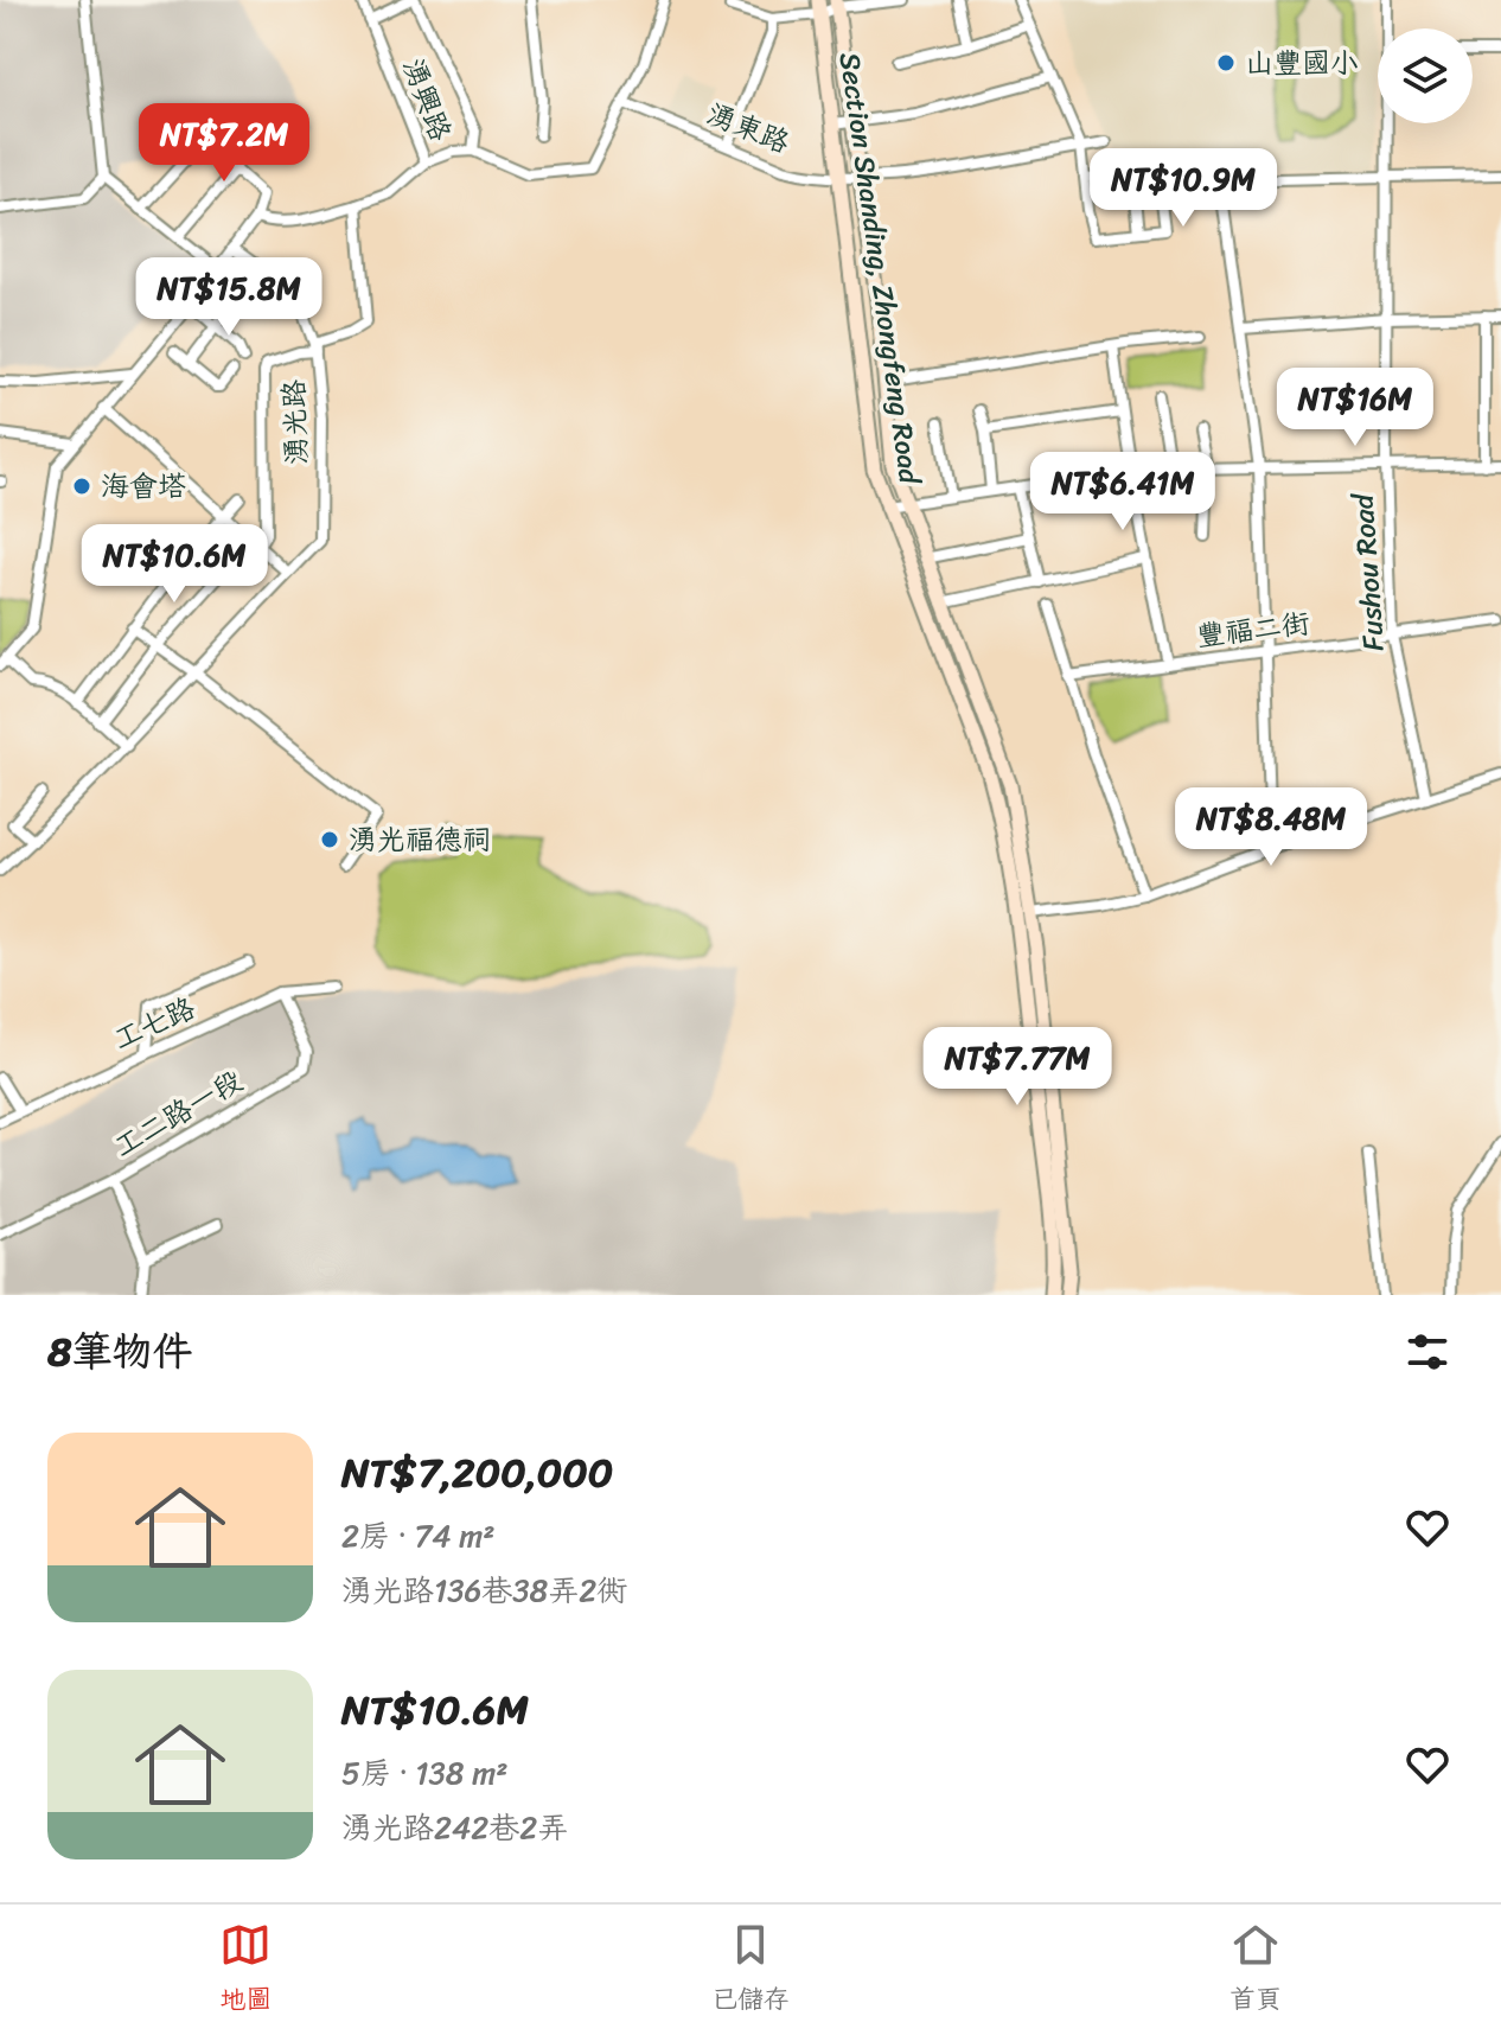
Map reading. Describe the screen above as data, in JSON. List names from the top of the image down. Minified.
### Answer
{"streets":{"main road":["Section Shanding, Zhongfeng Road"],"street":["湧興路","湧東路","湧光路","Fushou Road","豐福二街","工七路","工二路一段"]},"crossings":[["湧東路","Section Shanding, Zhongfeng Road"],["Fushou Road","豐福二街"],["工七路","工二路一段"]],"places":["山豐國小","海會塔","湧光福德祠"],"page":{"price":["NT$7.2M","NT$10.9M","NT$15.8M","NT$16M","NT$6.41M","NT$10.6M","NT$8.48M","NT$7.77M"],"heading":"8筆物件","list":[{"name":"NT$7,200,000","note":"2房 · 74 m² · 湧光路136巷38弄2衖"},{"name":"NT$10.6M","note":"5房 · 138 m² · 湧光路242巷2弄"}],"tabs":["地圖","已儲存","首頁"]}}
